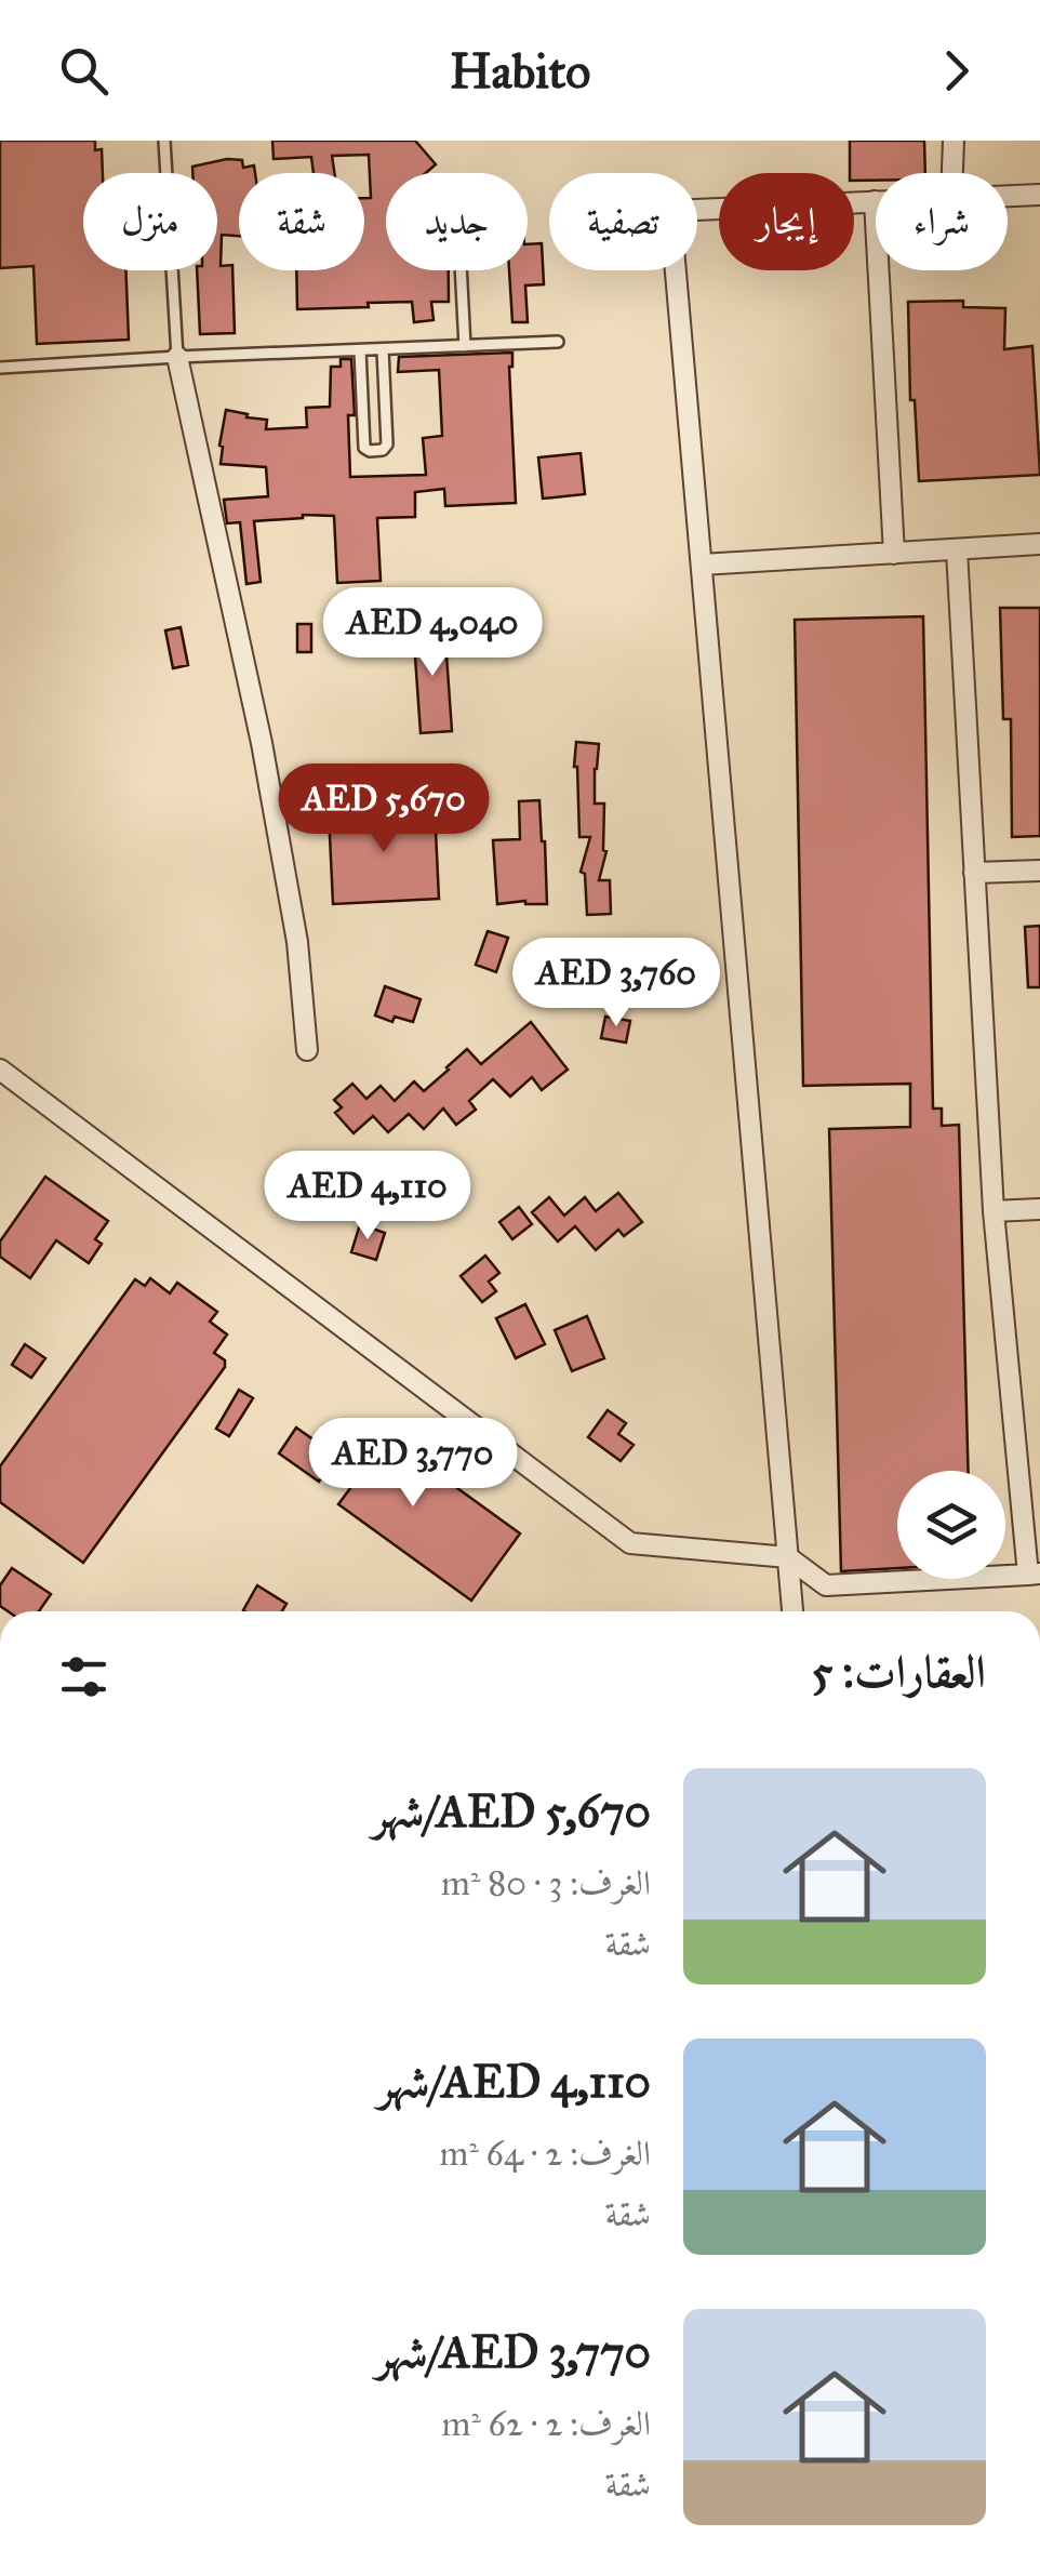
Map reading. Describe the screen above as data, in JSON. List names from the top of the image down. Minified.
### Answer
{"page":{"header":"Habito","chip":["شراء","إيجار","تصفية","جديد","شقة","منزل"],"price":["AED 4,040","AED 5,670","AED 3,760","AED 4,110","AED 3,770"],"heading":"العقارات: 5","list":[{"name":"AED 5,670/شهر","note":"الغرف: 3 · 80 m² · شقة"},{"name":"AED 4,110/شهر","note":"الغرف: 2 · 64 m² · شقة"},{"name":"AED 3,770/شهر","note":"الغرف: 2 · 62 m² · شقة"}]}}
